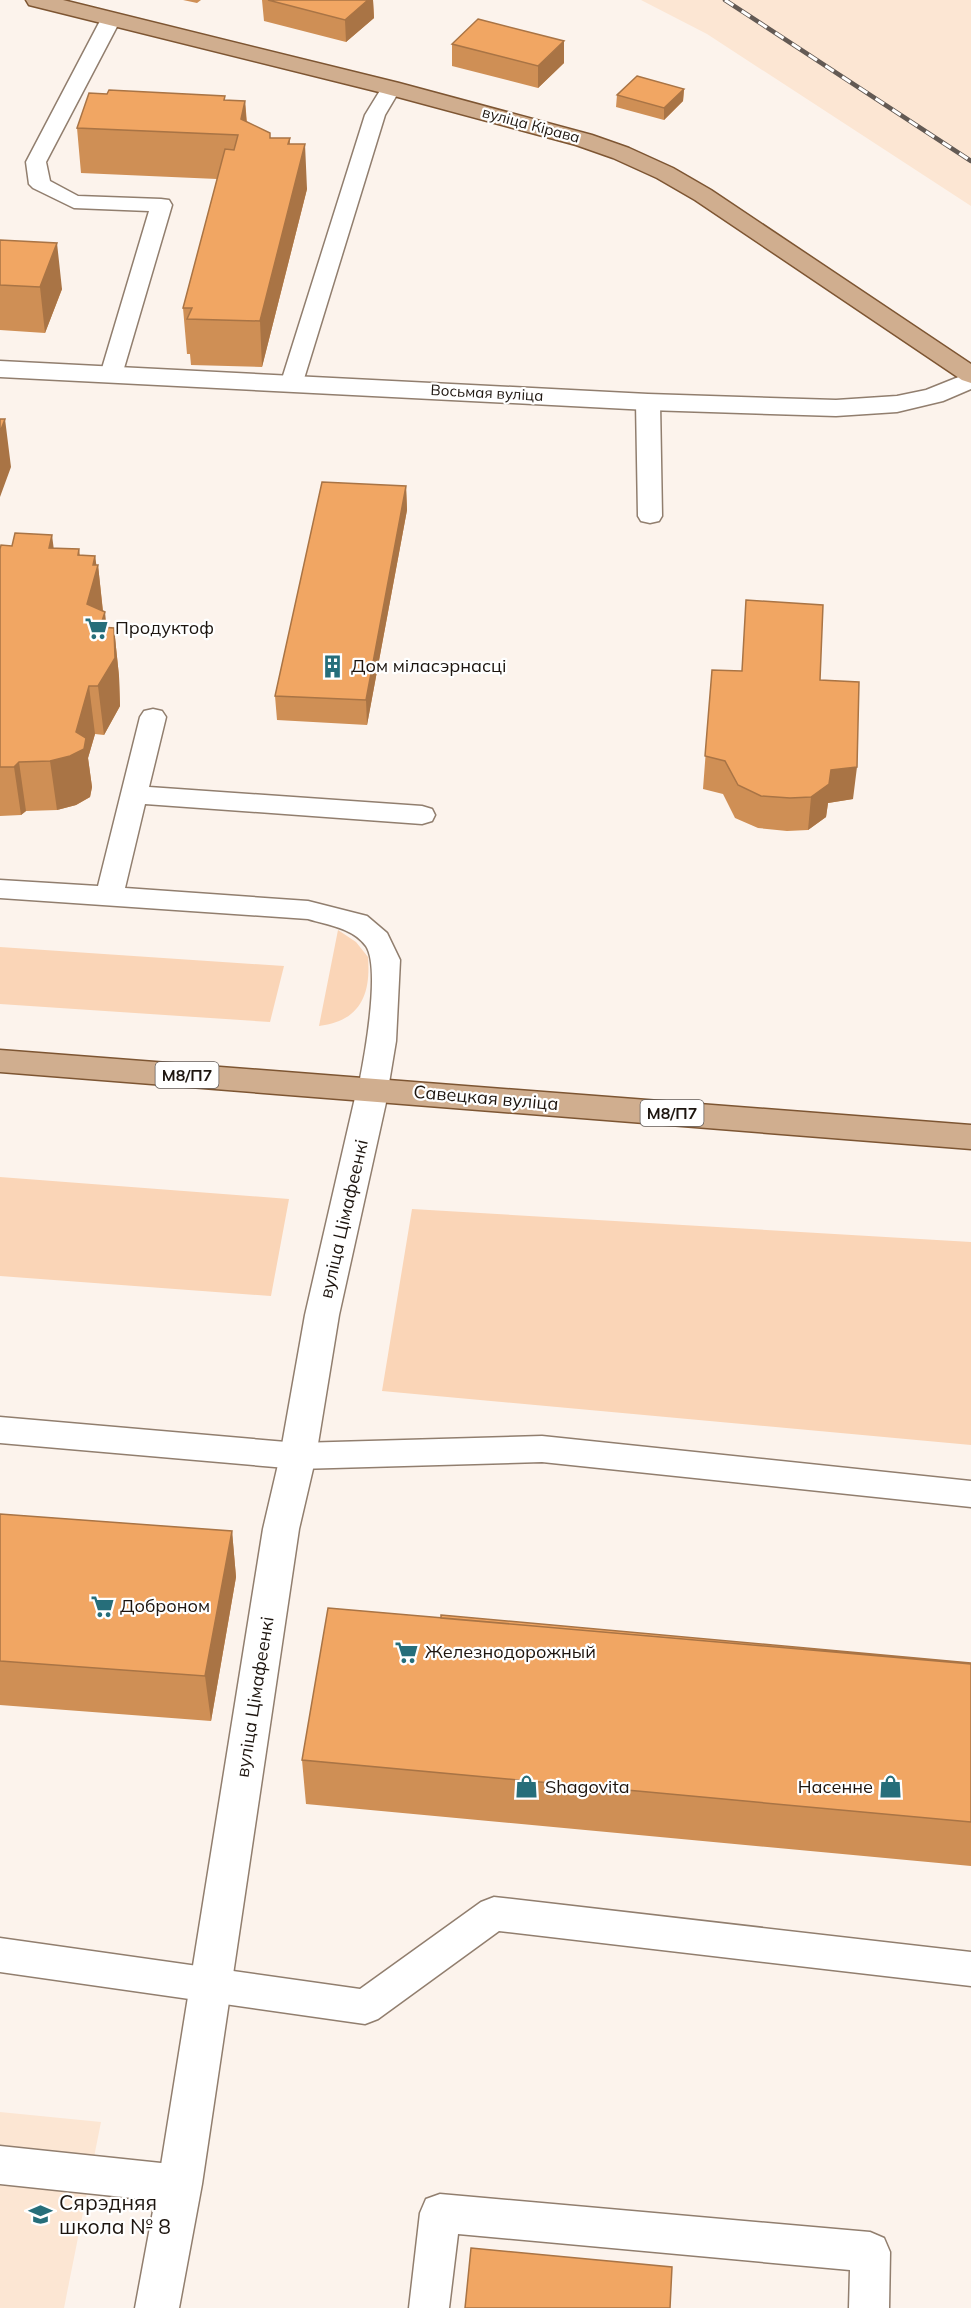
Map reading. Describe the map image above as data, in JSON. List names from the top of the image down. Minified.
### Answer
{"streets":{"main road":["вуліца Кірава","М8/П7","Савецкая вуліца"],"street":["Восьмая вуліца","вуліца Цімафеенкі"]},"crossings":[["Савецкая вуліца","вуліца Цімафеенкі"]],"places":{"supermarket":["Продуктоф","Доброном","Железнодорожный"],"building":["Дом міласэрнасці"],"shop":["Shagovita","Насенне"],"school or university":["Сярэдняя школа № 8"]}}
